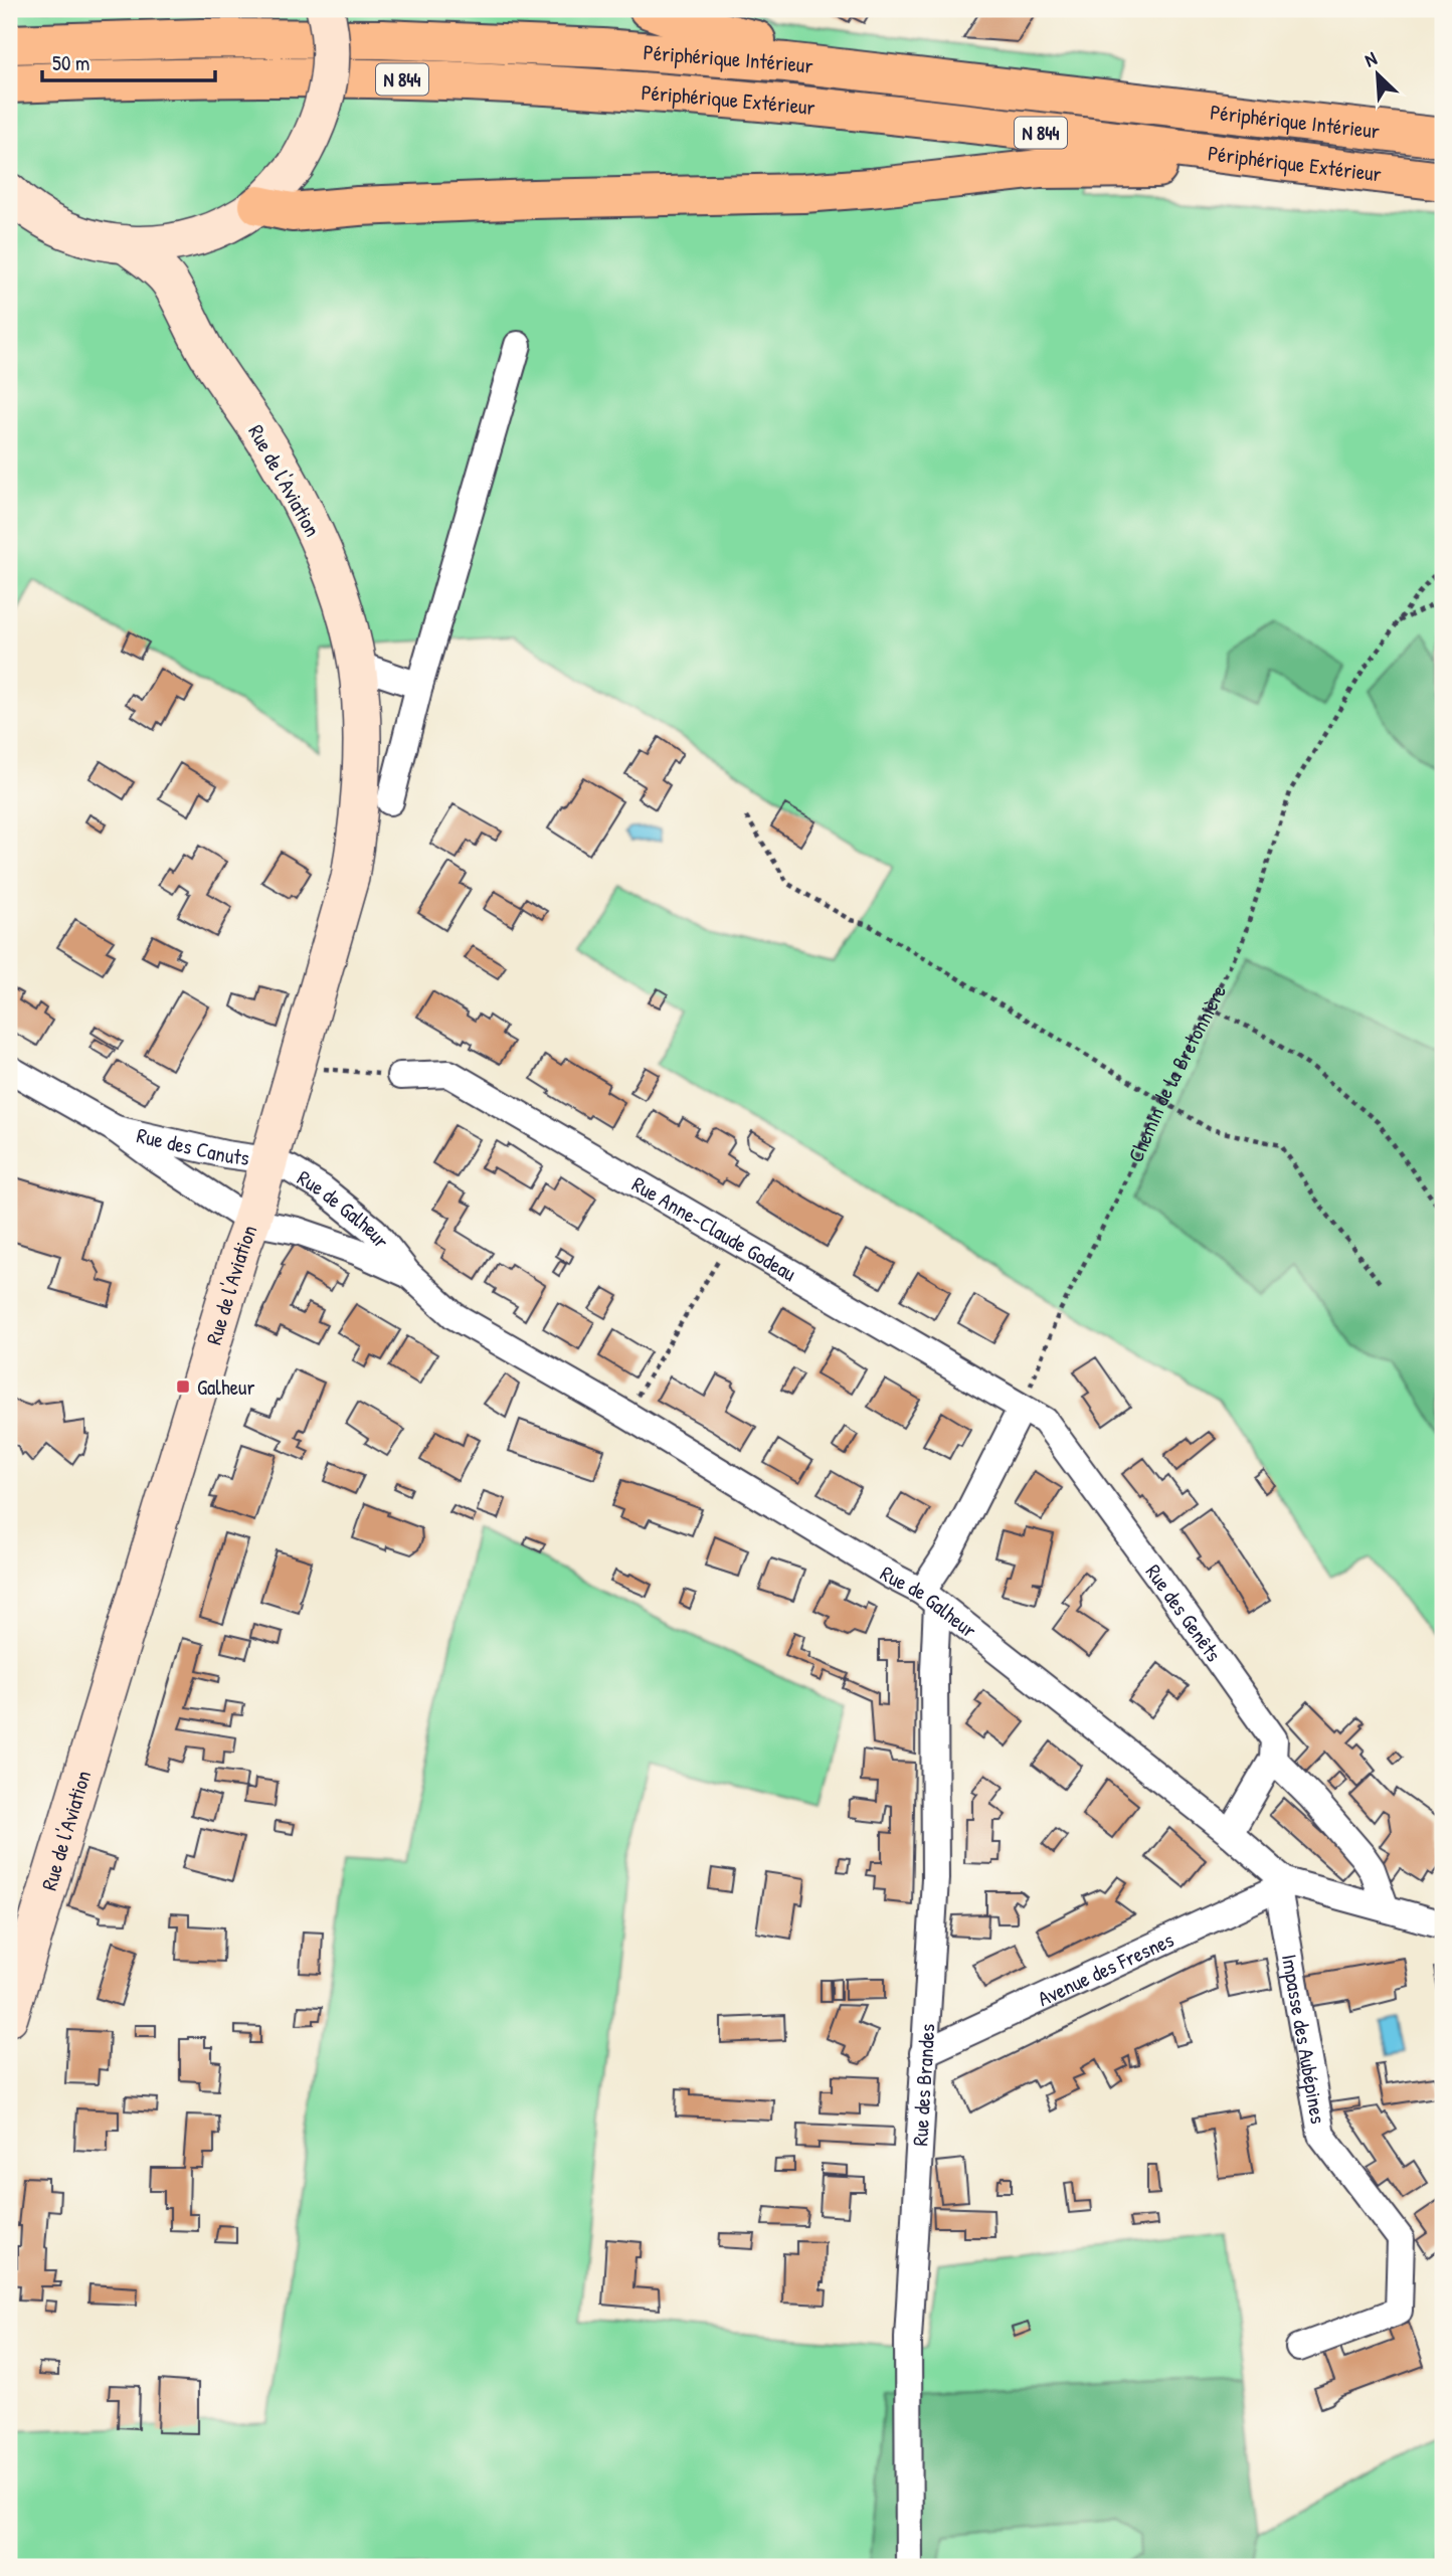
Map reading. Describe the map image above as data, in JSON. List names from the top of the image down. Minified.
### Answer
{"streets":{"highway":["Périphérique Intérieur","N 844","Périphérique Extérieur"],"street":["Rue de l'Aviation","Rue des Canuts","Rue de Galheur","Rue Anne-Claude Godeau","Rue des Genêts","Avenue des Fresnes","Impasse des Aubépines","Rue des Brandes"],"path":["Chemin de la Bretonnière"]},"crossings":[["Rue de l'Aviation","Rue des Canuts"],["Rue de l'Aviation","Rue de Galheur"],["Chemin de la Bretonnière","Rue Anne-Claude Godeau"],["Chemin de la Bretonnière","Rue des Genêts"],["Rue des Canuts","Rue de Galheur"],["Rue de Galheur","Avenue des Fresnes"],["Rue de Galheur","Impasse des Aubépines"],["Rue de Galheur","Rue des Brandes"],["Rue Anne-Claude Godeau","Rue des Genêts"],["Avenue des Fresnes","Impasse des Aubépines"],["Avenue des Fresnes","Rue des Brandes"]],"places":{"transit":["Galheur"]},"scale_bar":"50 m","north":"top left"}
